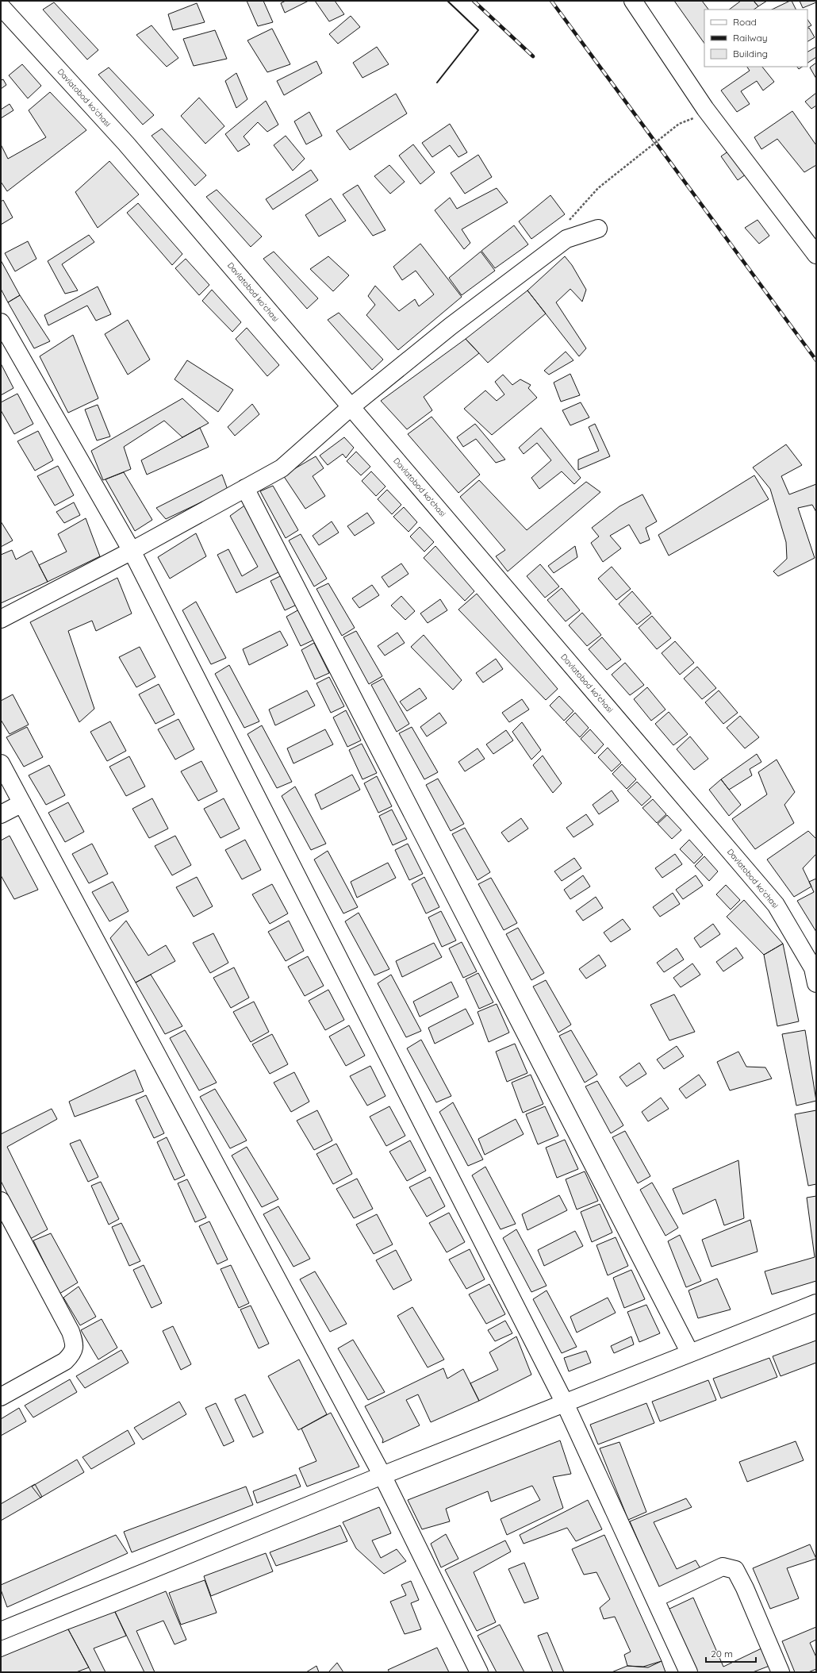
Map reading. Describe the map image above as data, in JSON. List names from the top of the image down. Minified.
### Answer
{"streets":{"street":["Davlatobod ko'chasi"]},"legend":["Road","Railway","Building"],"scale_bar":"20 m"}
